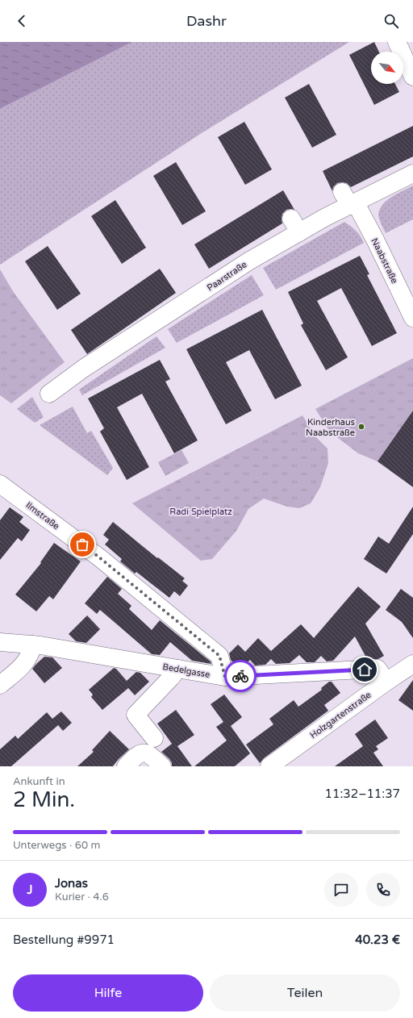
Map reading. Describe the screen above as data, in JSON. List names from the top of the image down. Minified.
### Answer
{"streets":{"street":["Naabstraße","Paarstraße","Ilmstraße","Bedelgasse","Holzgartenstraße"]},"crossings":[["Naabstraße","Paarstraße"],["Ilmstraße","Bedelgasse"],["Bedelgasse","Holzgartenstraße"]],"parks":["Radi Spielplatz"],"places":["Kinderhaus Naabstraße"],"north":"bottom right","page":{"header":"Dashr","heading":["2 Min.","Ankunft in","11:32–11:37"],"panel":["Jonas","Kurier · 4.6","Bestellung #9971","40.23 €"],"bar":"Unterwegs · 60 m","round":"J","buttons":["Hilfe","Teilen"]}}
